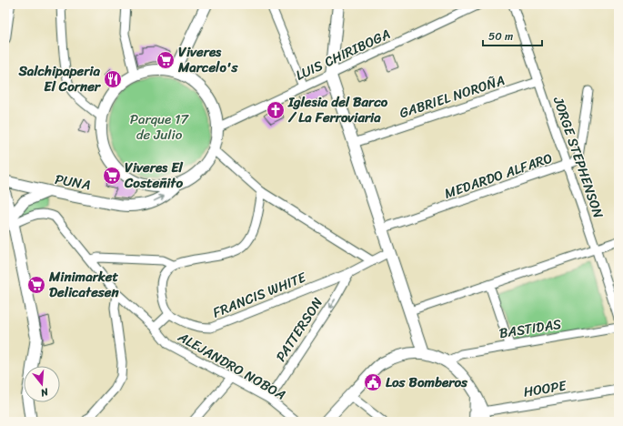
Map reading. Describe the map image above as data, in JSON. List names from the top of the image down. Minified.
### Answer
{"streets":{"street":["LUIS CHIRIBOGA","GABRIEL NOROÑA","JORGE STEPHENSON","MEDARDO ALFARO","PUNA","FRANCIS WHITE","BASTIDAS","PATTERSON","ALEJANDRO NOBOA","HOOPE"]},"crossings":[["LUIS CHIRIBOGA","PUNA"],["GABRIEL NOROÑA","JORGE STEPHENSON"],["JORGE STEPHENSON","MEDARDO ALFARO"],["FRANCIS WHITE","PATTERSON"],["PATTERSON","ALEJANDRO NOBOA"]],"one_way":["PATTERSON"],"parks":["Parque 17 de Julio"],"places":{"supermarket":["Viveres Marcelo's","Viveres El Costeñito","Minimarket Delicatesen"],"restaurant":["Salchipaperia El Corner"],"church":["Iglesia del Barco / La Ferroviaria"],"public building":["Los Bomberos"]},"scale_bar":"50 m","north":"bottom"}
